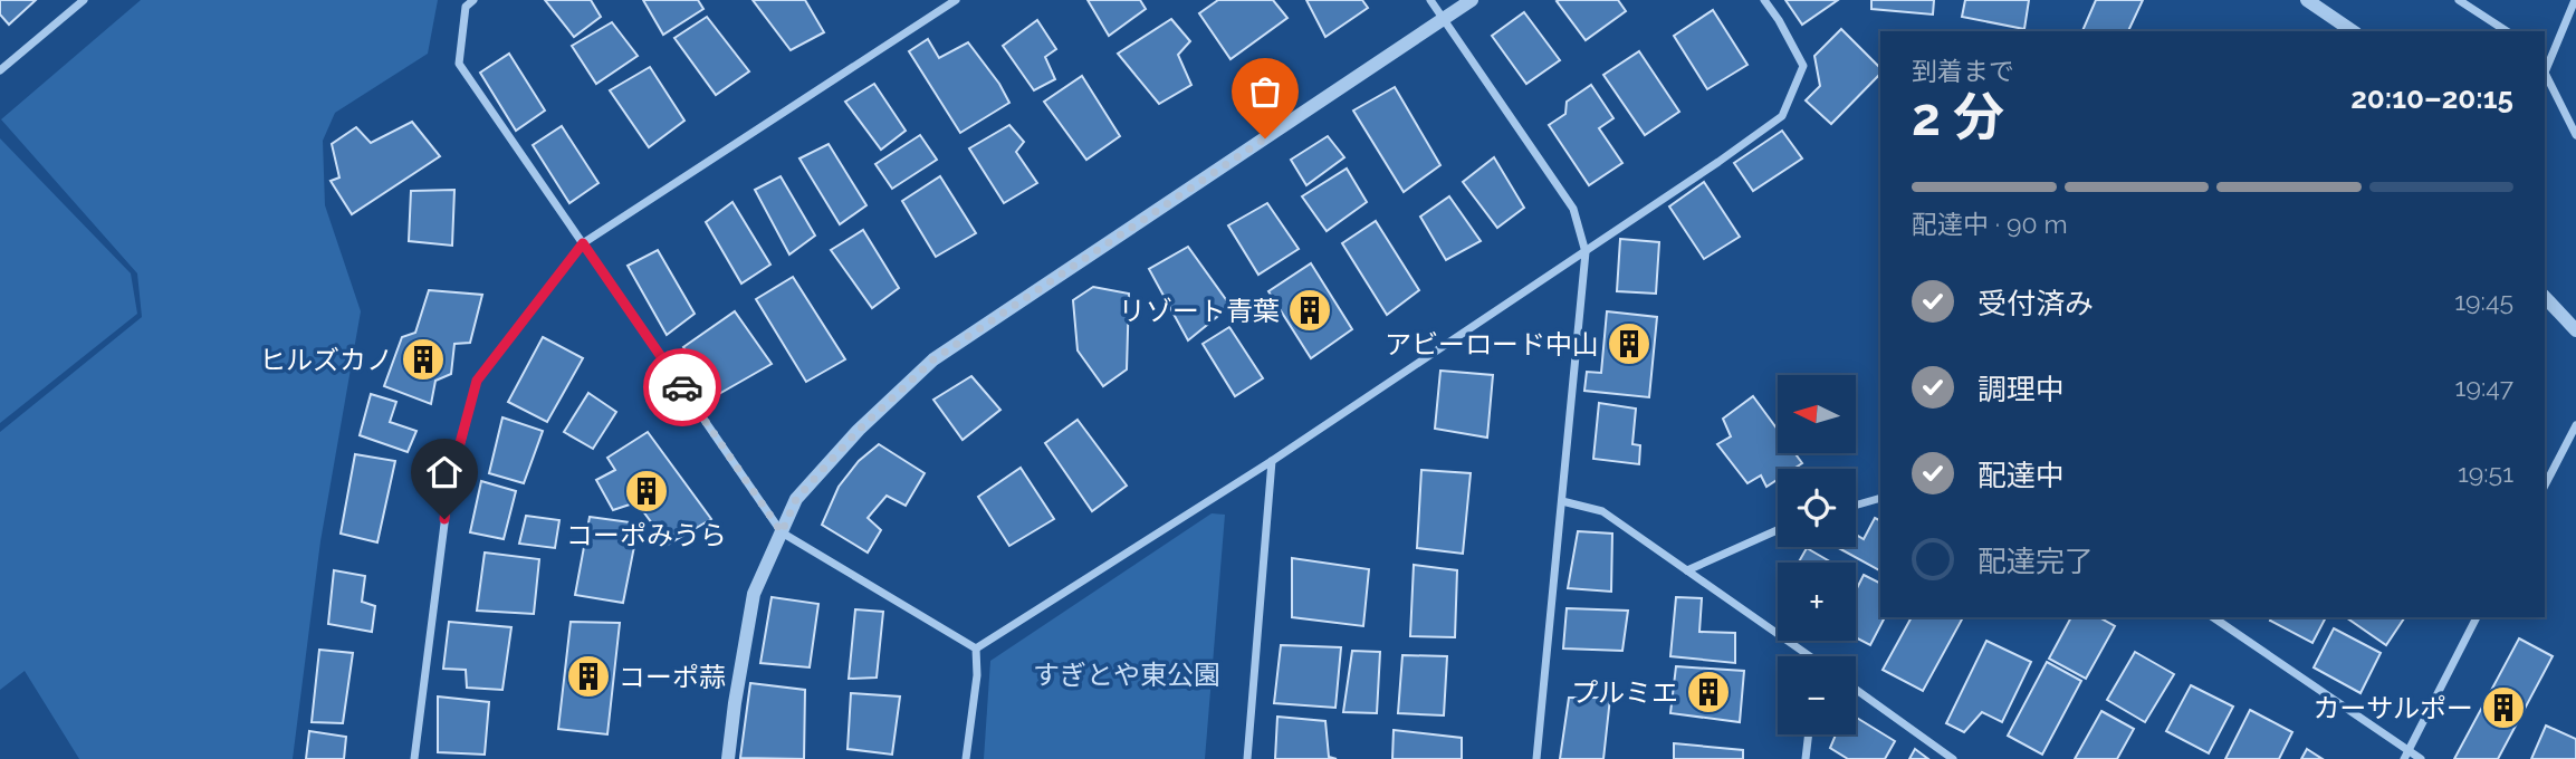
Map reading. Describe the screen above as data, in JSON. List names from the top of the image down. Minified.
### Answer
{"parks":["すぎとや東公園"],"places":{"building":["リゾート青葉","アビーロード中山","ヒルズカノ","コーポみうら","コーポ蒜","プルミエ","カーサルポー"]},"north":"left","page":{"heading":["2 分","到着まで","20:10–20:15"],"bar":"配達中 · 90 m","list":[["受付済み","19:45"],["調理中","19:47"],["配達中","19:51"],"配達完了"],"map_buttons":["+","−"]}}
